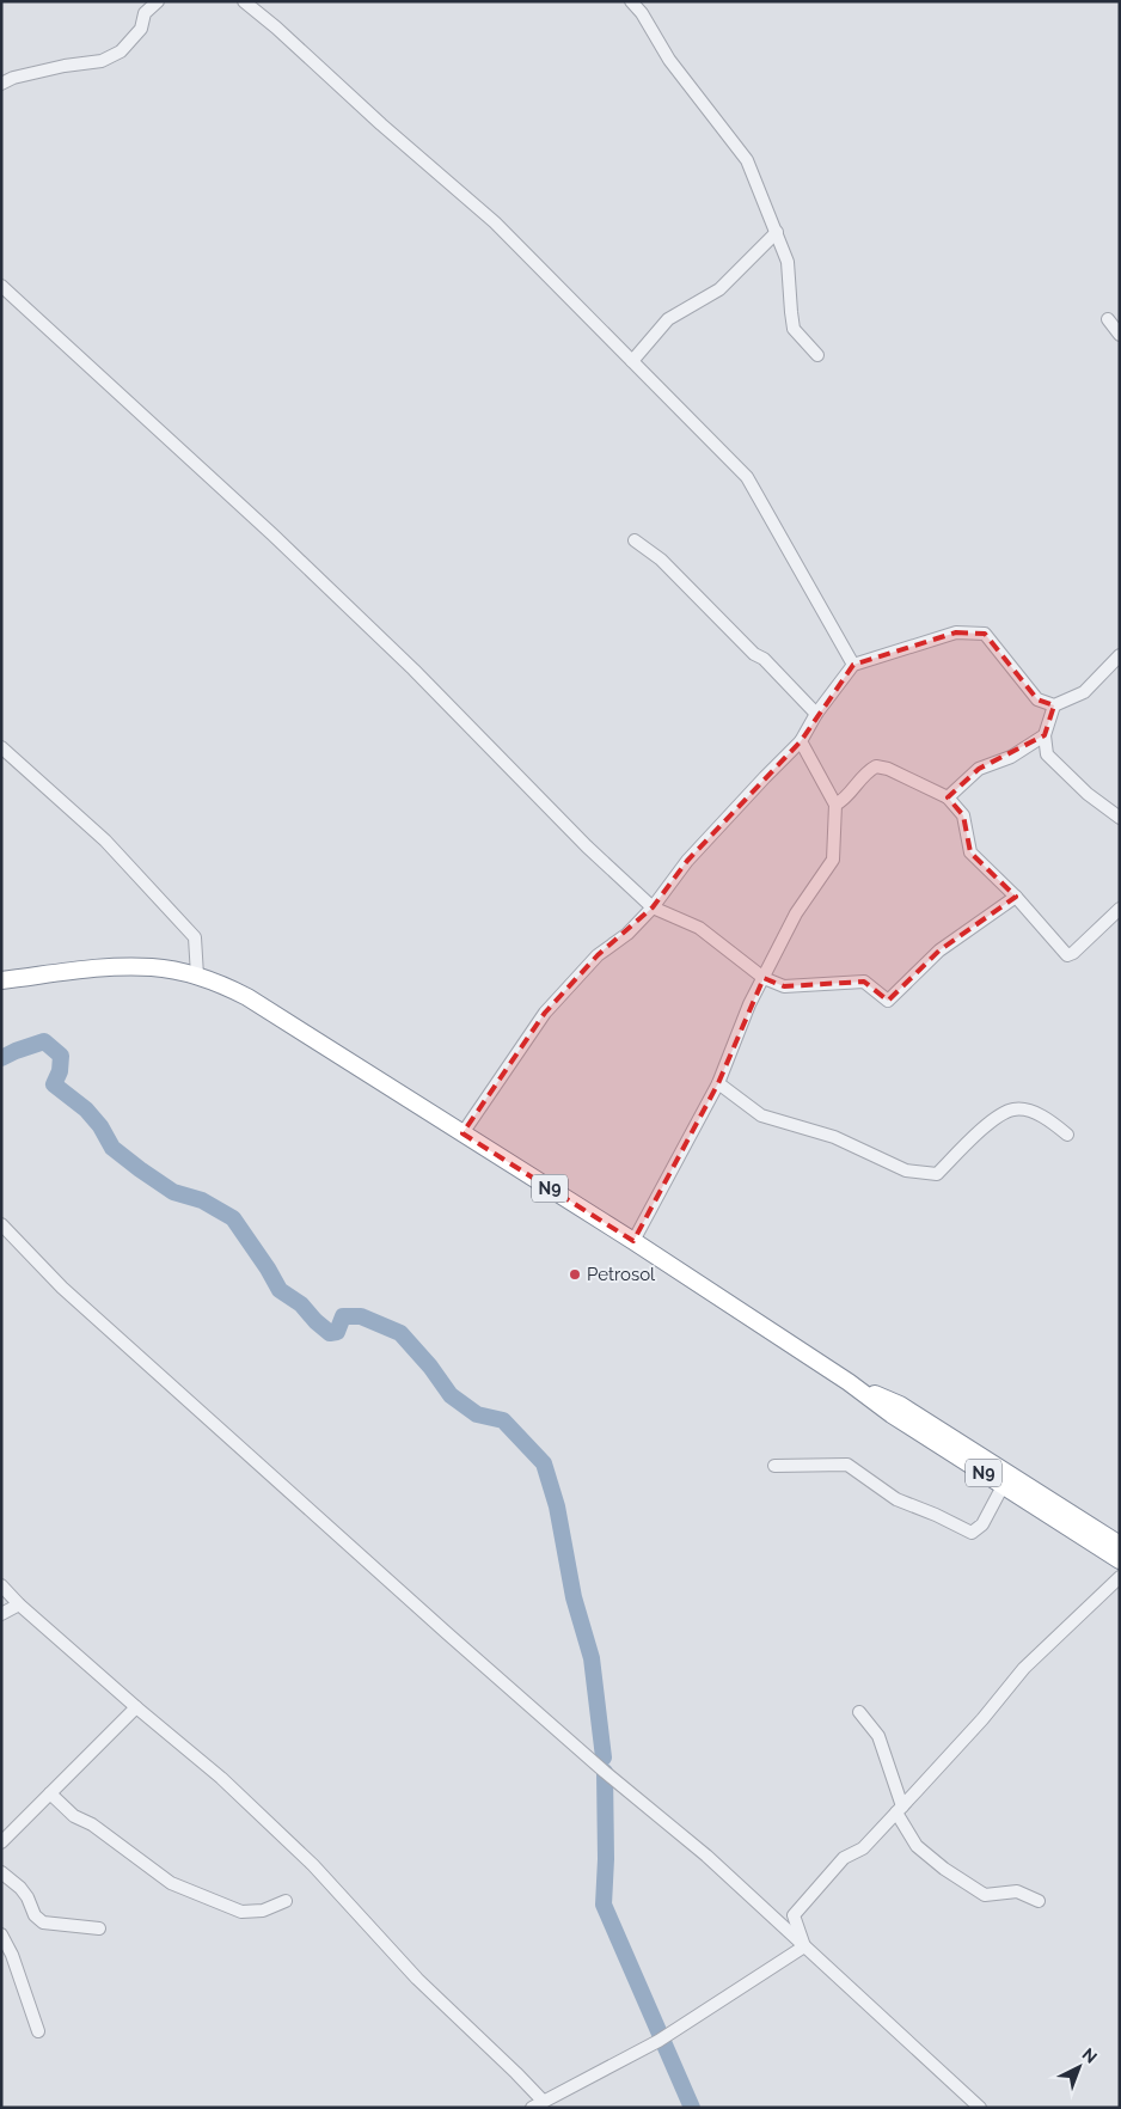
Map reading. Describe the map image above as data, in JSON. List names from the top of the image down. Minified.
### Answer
{"streets":{"highway":["N9"]},"places":["Petrosol"],"north":"top right"}
